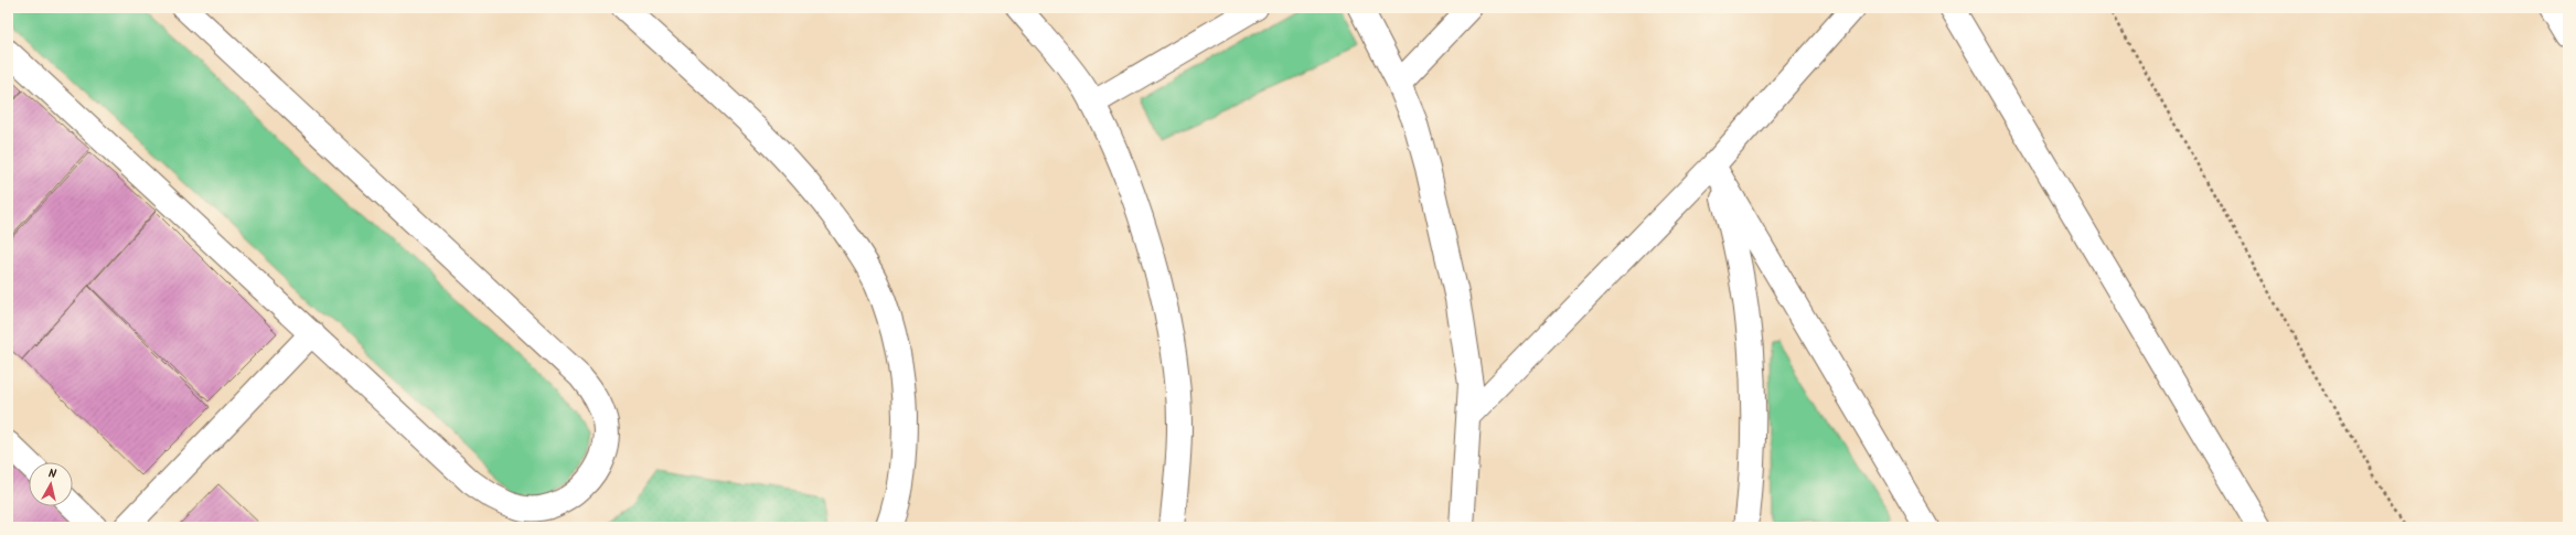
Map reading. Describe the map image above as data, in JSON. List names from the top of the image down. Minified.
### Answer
{"north":"top"}
